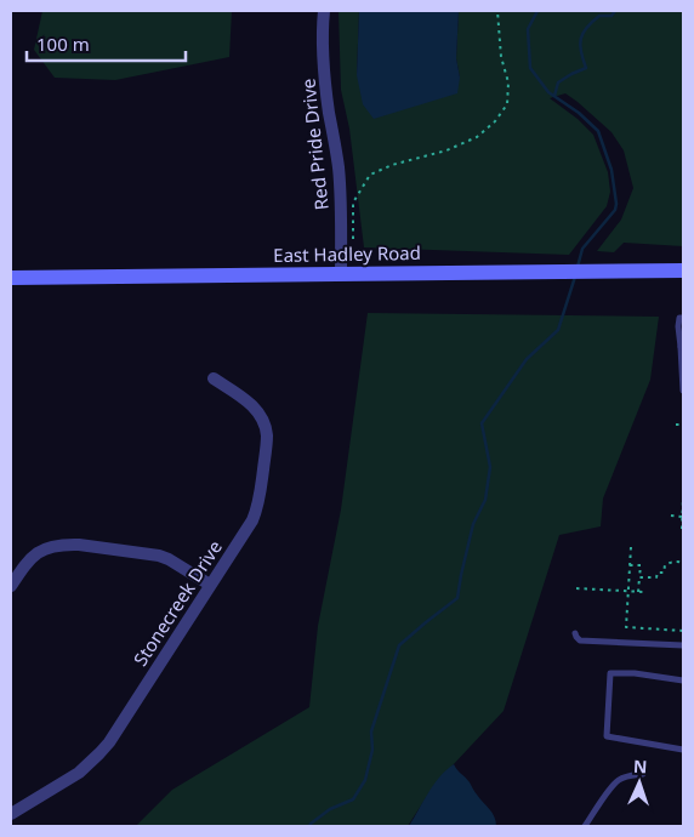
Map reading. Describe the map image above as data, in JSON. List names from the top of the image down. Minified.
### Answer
{"streets":{"street":["Red Pride Drive","East Hadley Road","Stonecreek Drive"]},"crossings":[["Red Pride Drive","East Hadley Road"]],"scale_bar":"100 m","north":"top"}
